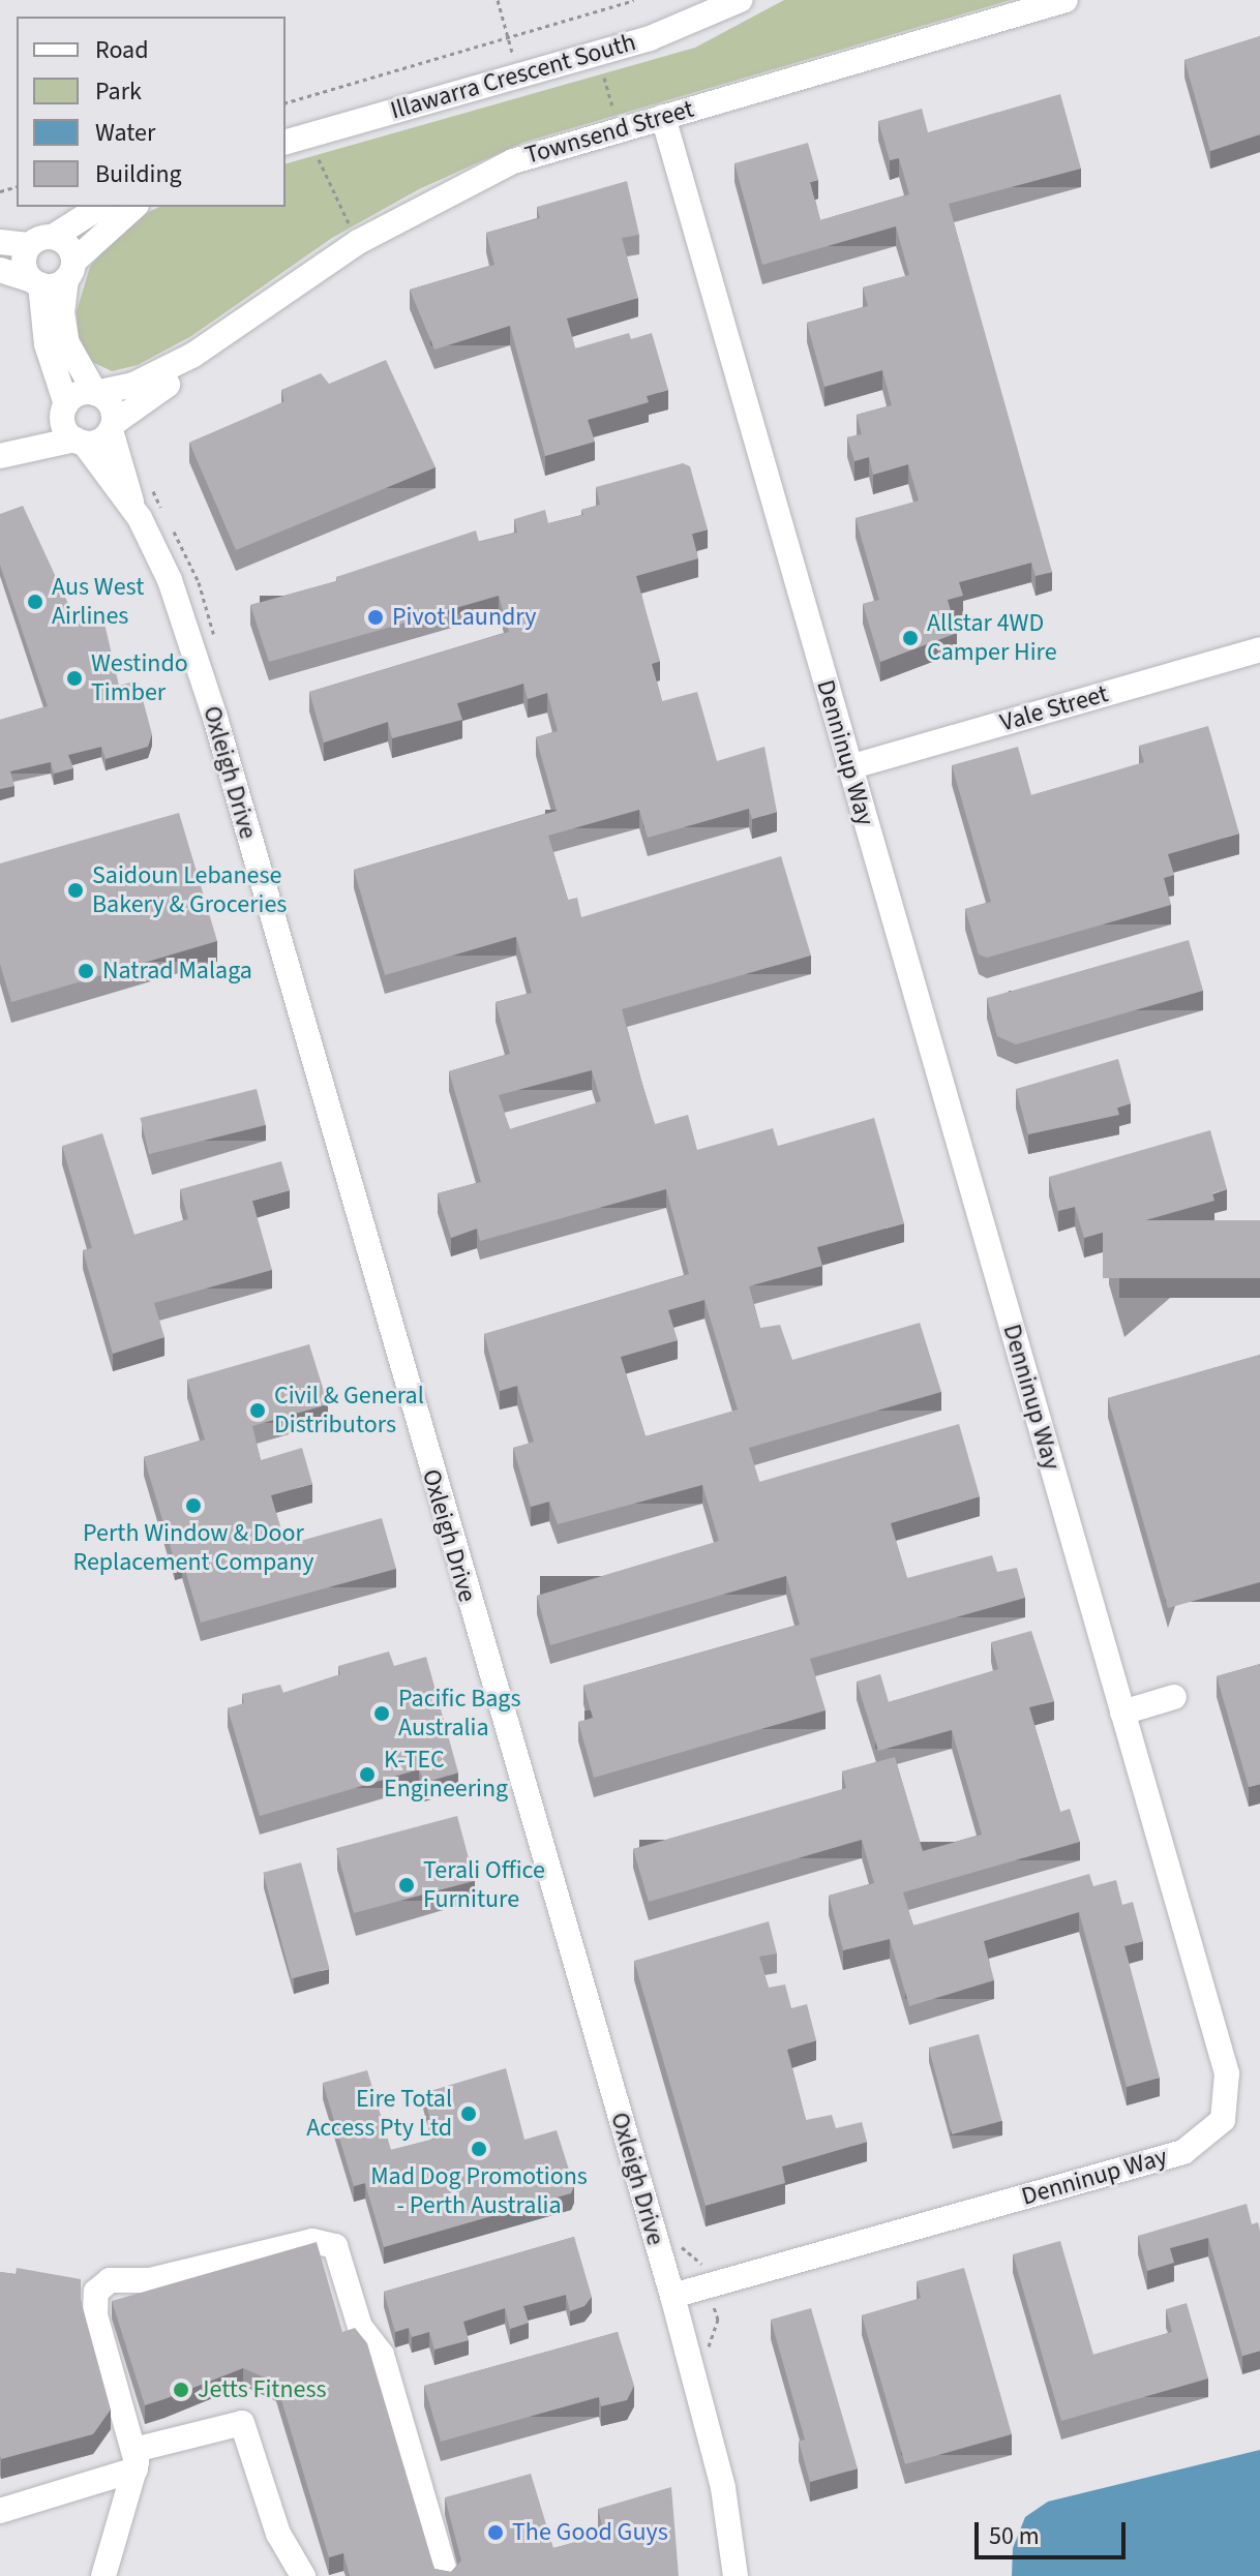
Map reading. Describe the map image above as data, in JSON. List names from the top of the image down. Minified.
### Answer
{"streets":{"street":["Illawarra Crescent South","Townsend Street","Vale Street","Denninup Way","Oxleigh Drive"]},"crossings":[["Townsend Street","Denninup Way"],["Townsend Street","Oxleigh Drive"],["Vale Street","Denninup Way"],["Denninup Way","Oxleigh Drive"]],"places":["Aus West Airlines","Pivot Laundry","Allstar 4WD Camper Hire","Westindo Timber","Saidoun Lebanese Bakery & Groceries","Natrad Malaga","Civil & General Distributors","Perth Window & Door Replacement Company","Pacific Bags Australia","K-TEC Engineering","Terali Office Furniture","Eire Total Access Pty Ltd","Mad Dog Promotions - Perth Australia","Jetts Fitness","The Good Guys"],"legend":["Road","Park","Water","Building"],"scale_bar":"50 m"}
